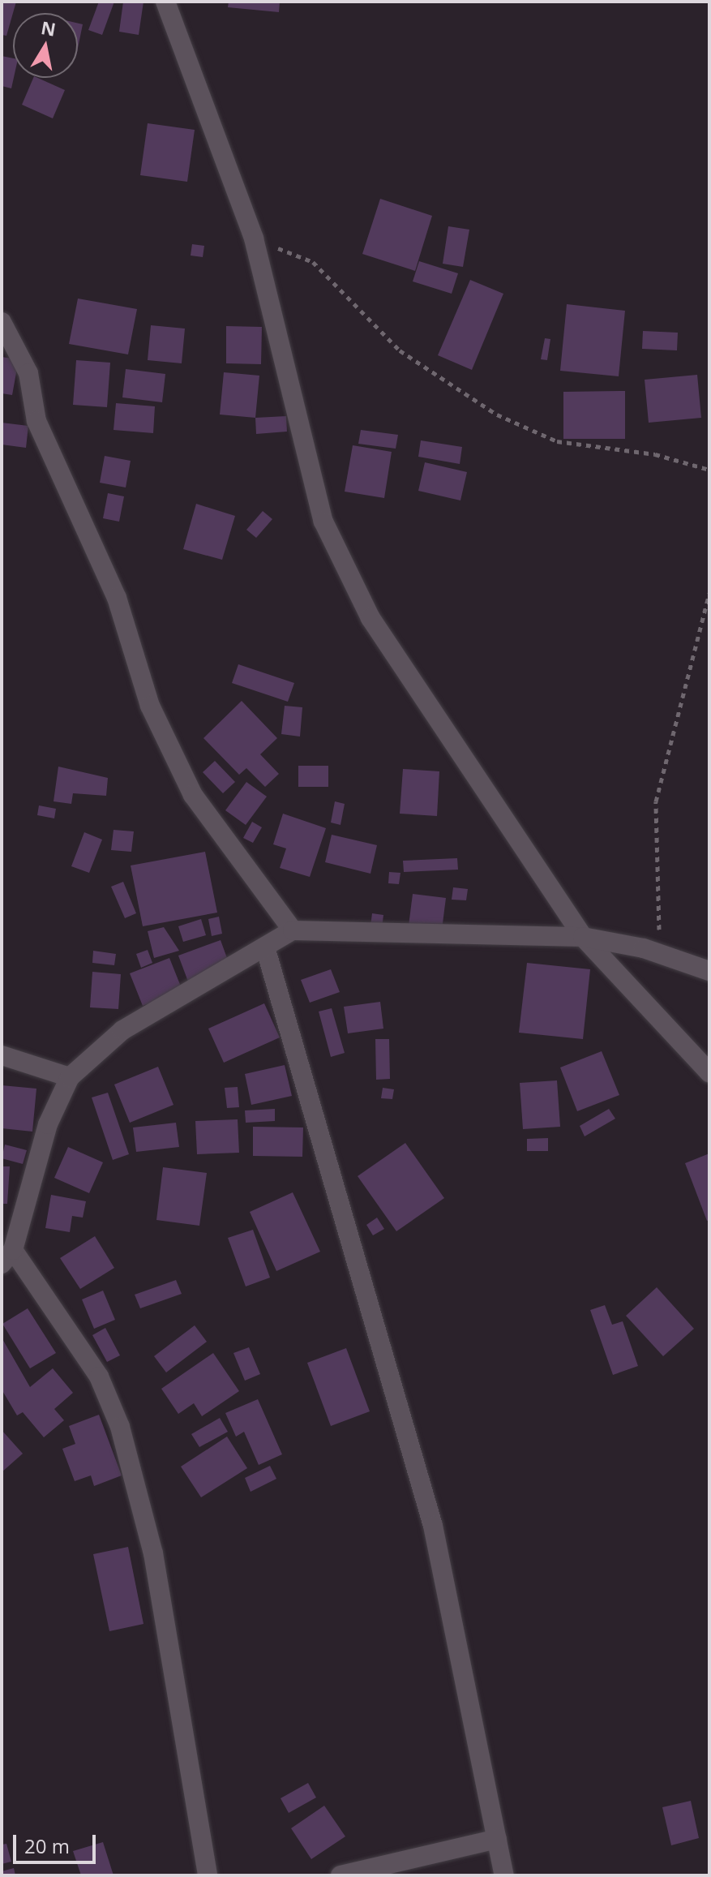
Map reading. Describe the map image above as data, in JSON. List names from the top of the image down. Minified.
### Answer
{"scale_bar":"20 m","north":"top"}
